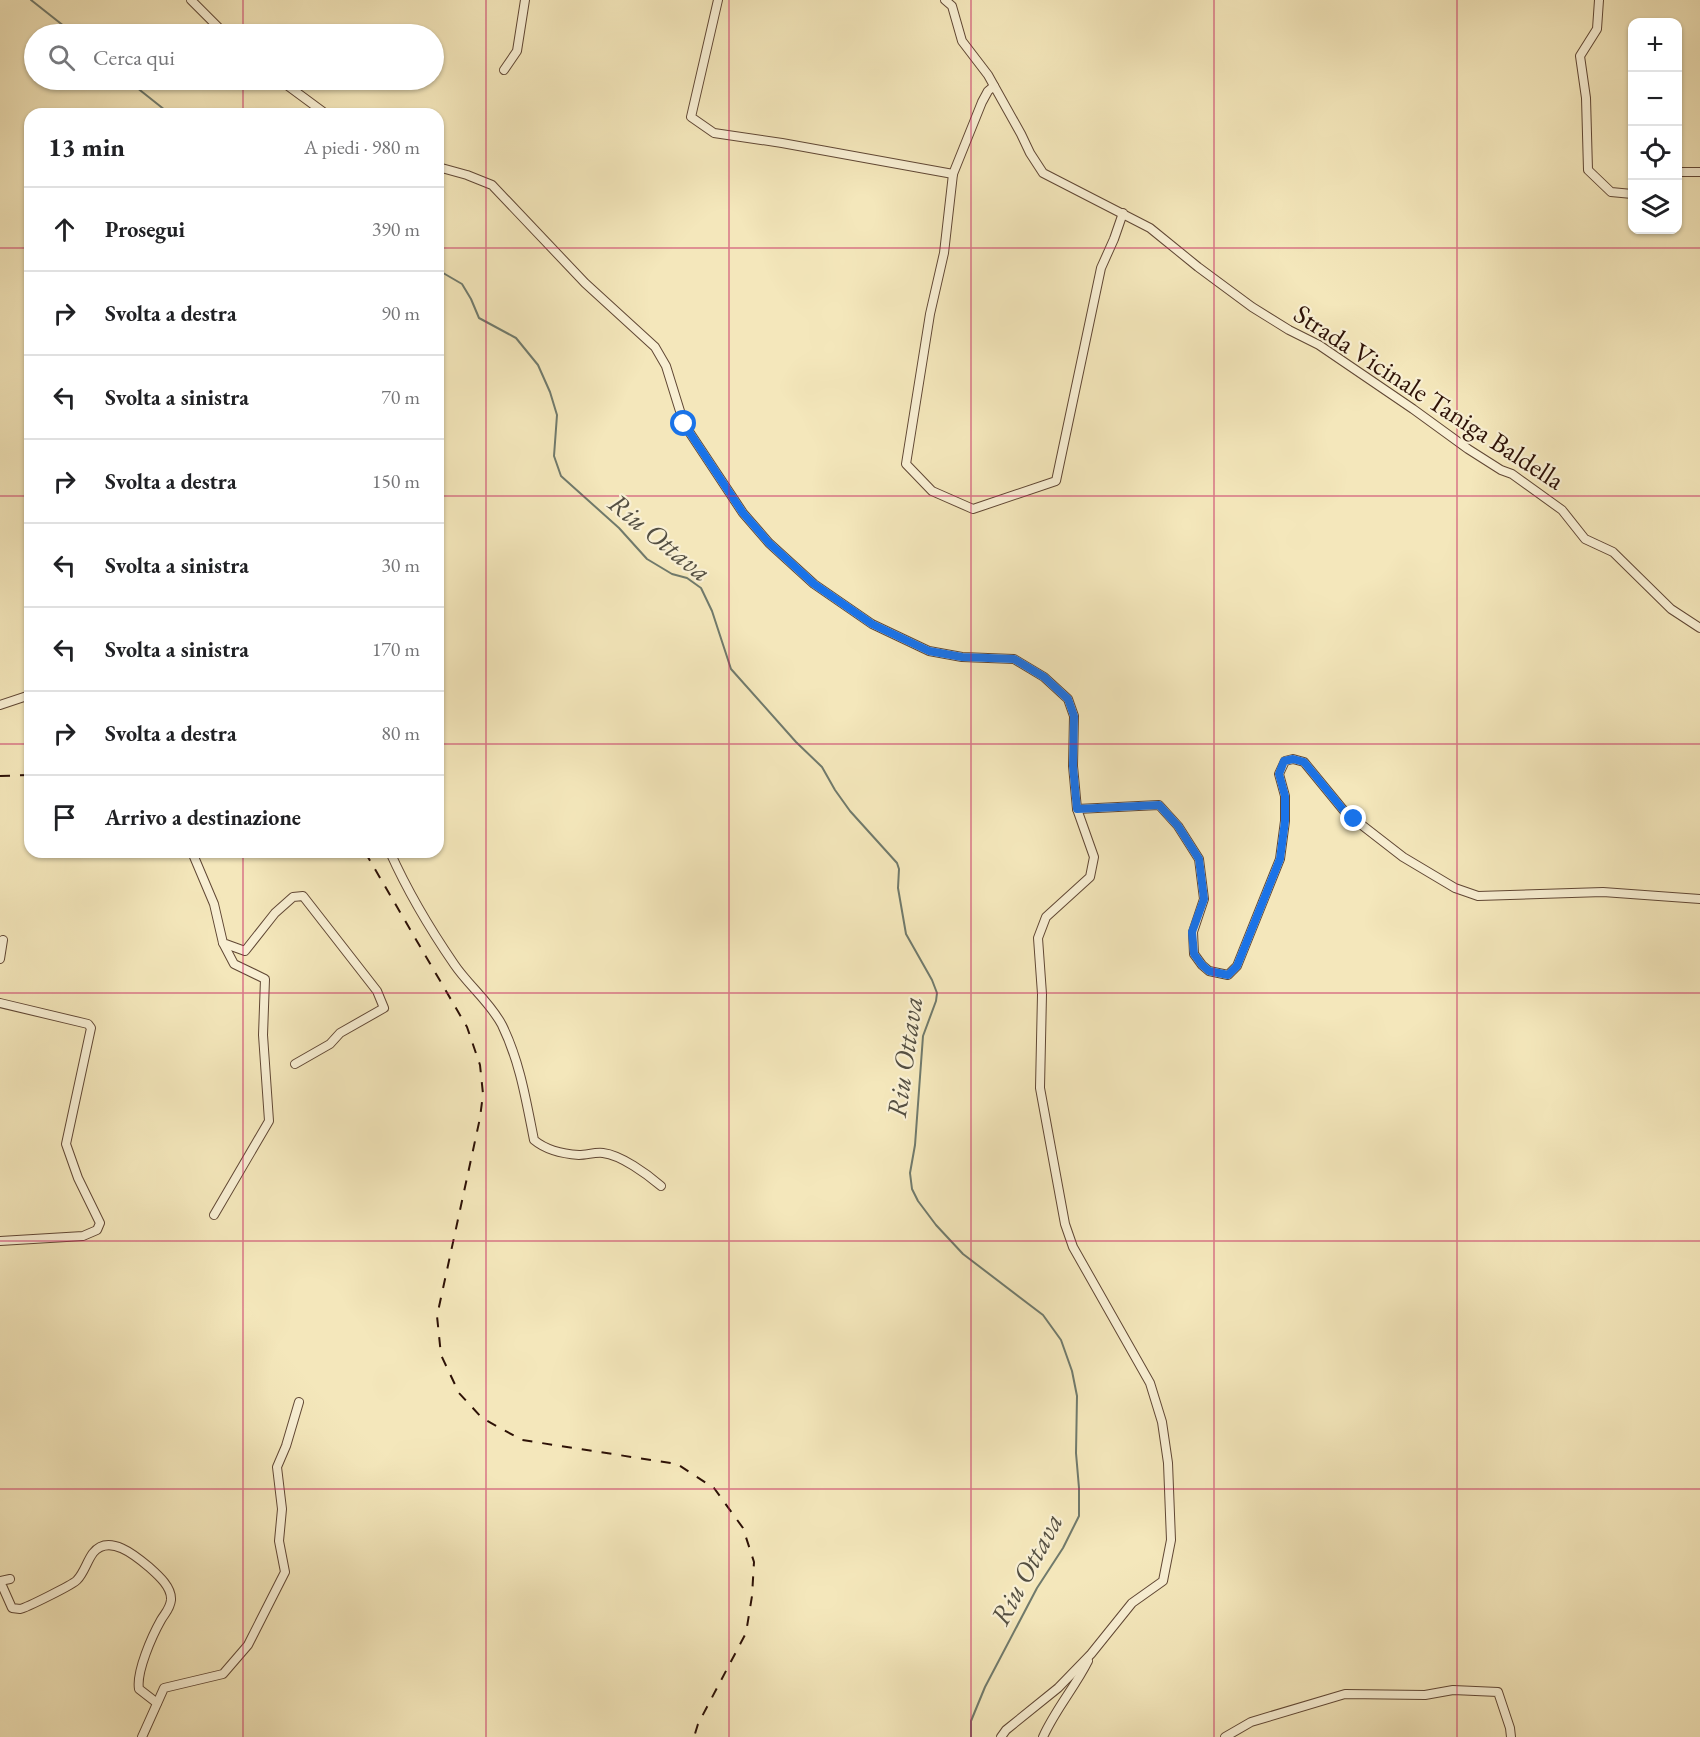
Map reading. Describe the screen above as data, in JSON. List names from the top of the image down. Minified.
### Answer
{"streets":{"street":["Strada Vicinale Taniga Baldella"]},"water":["Riu Ottava"],"page":{"map_buttons":["+","−"],"search":"Cerca qui","heading":["13 min","A piedi · 980 m"],"list":[["Prosegui","390 m"],["Svolta a destra","90 m"],["Svolta a sinistra","70 m"],["Svolta a destra","150 m"],["Svolta a sinistra","30 m"],["Svolta a sinistra","170 m"],["Svolta a destra","80 m"],"Arrivo a destinazione"]}}
